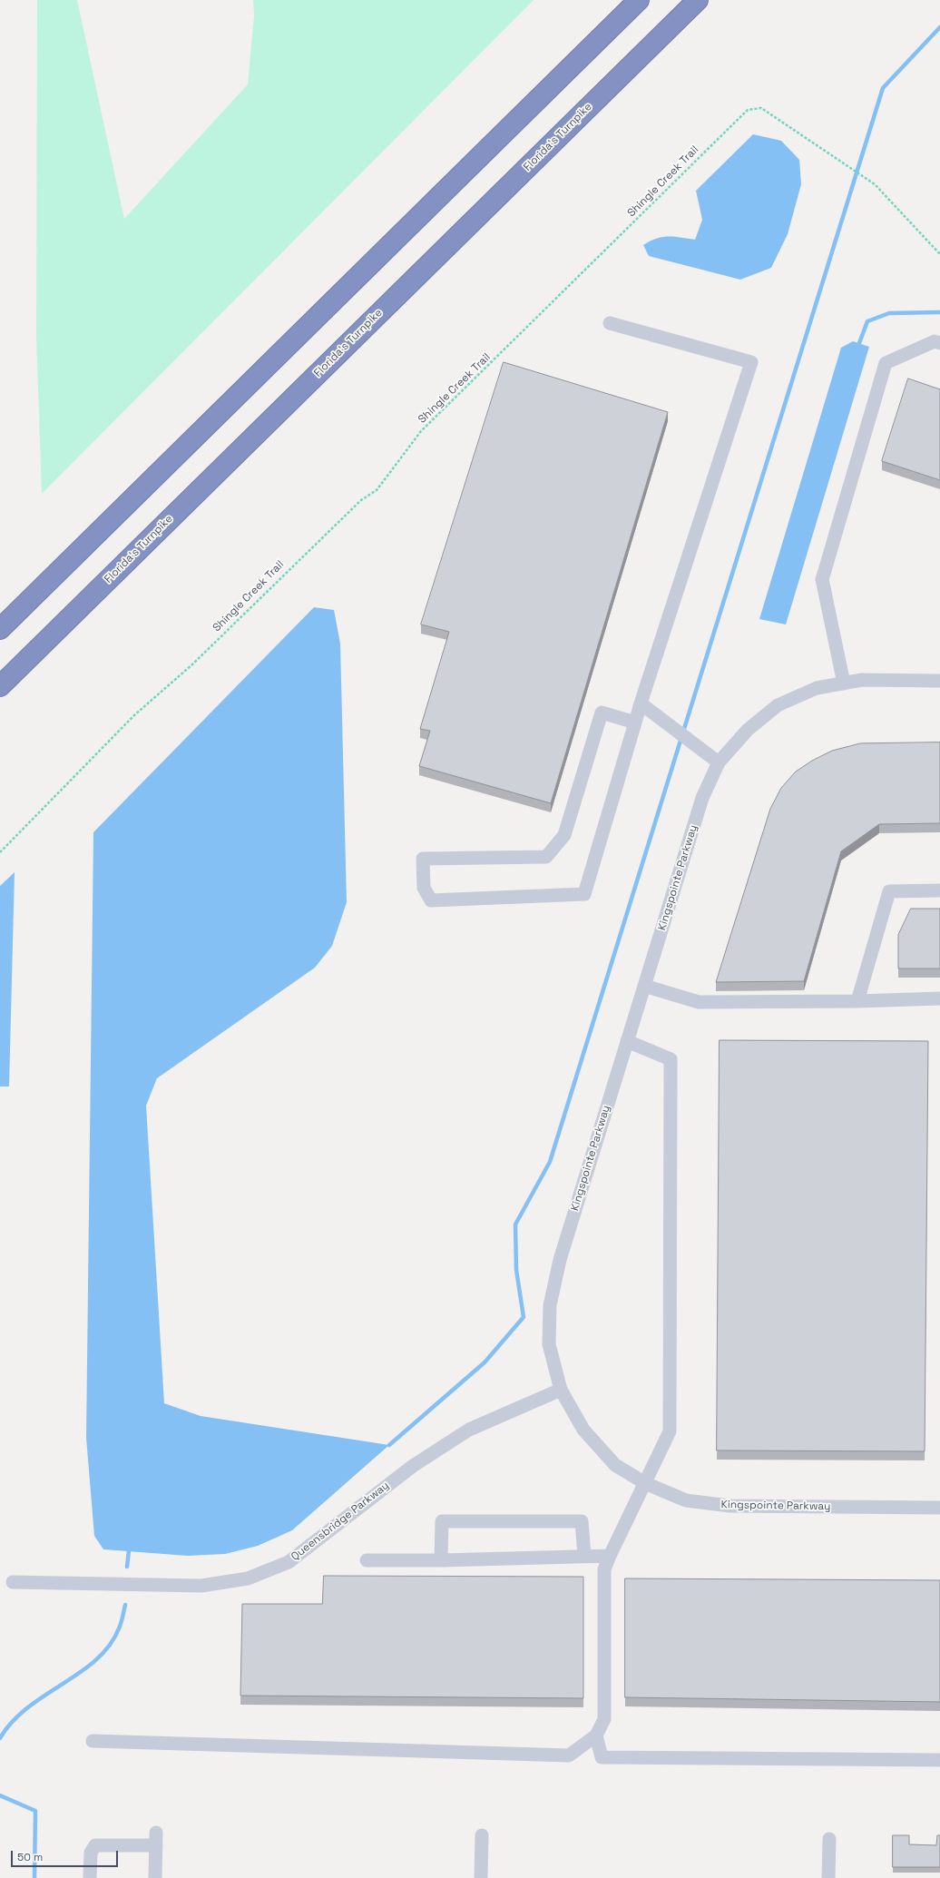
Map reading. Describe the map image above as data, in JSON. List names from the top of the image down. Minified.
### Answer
{"streets":{"highway":["Florida's Turnpike"],"street":["Kingspointe Parkway","Queensbridge Parkway"],"path":["Shingle Creek Trail"]},"crossings":[["Kingspointe Parkway","Queensbridge Parkway"]],"scale_bar":"50 m"}
